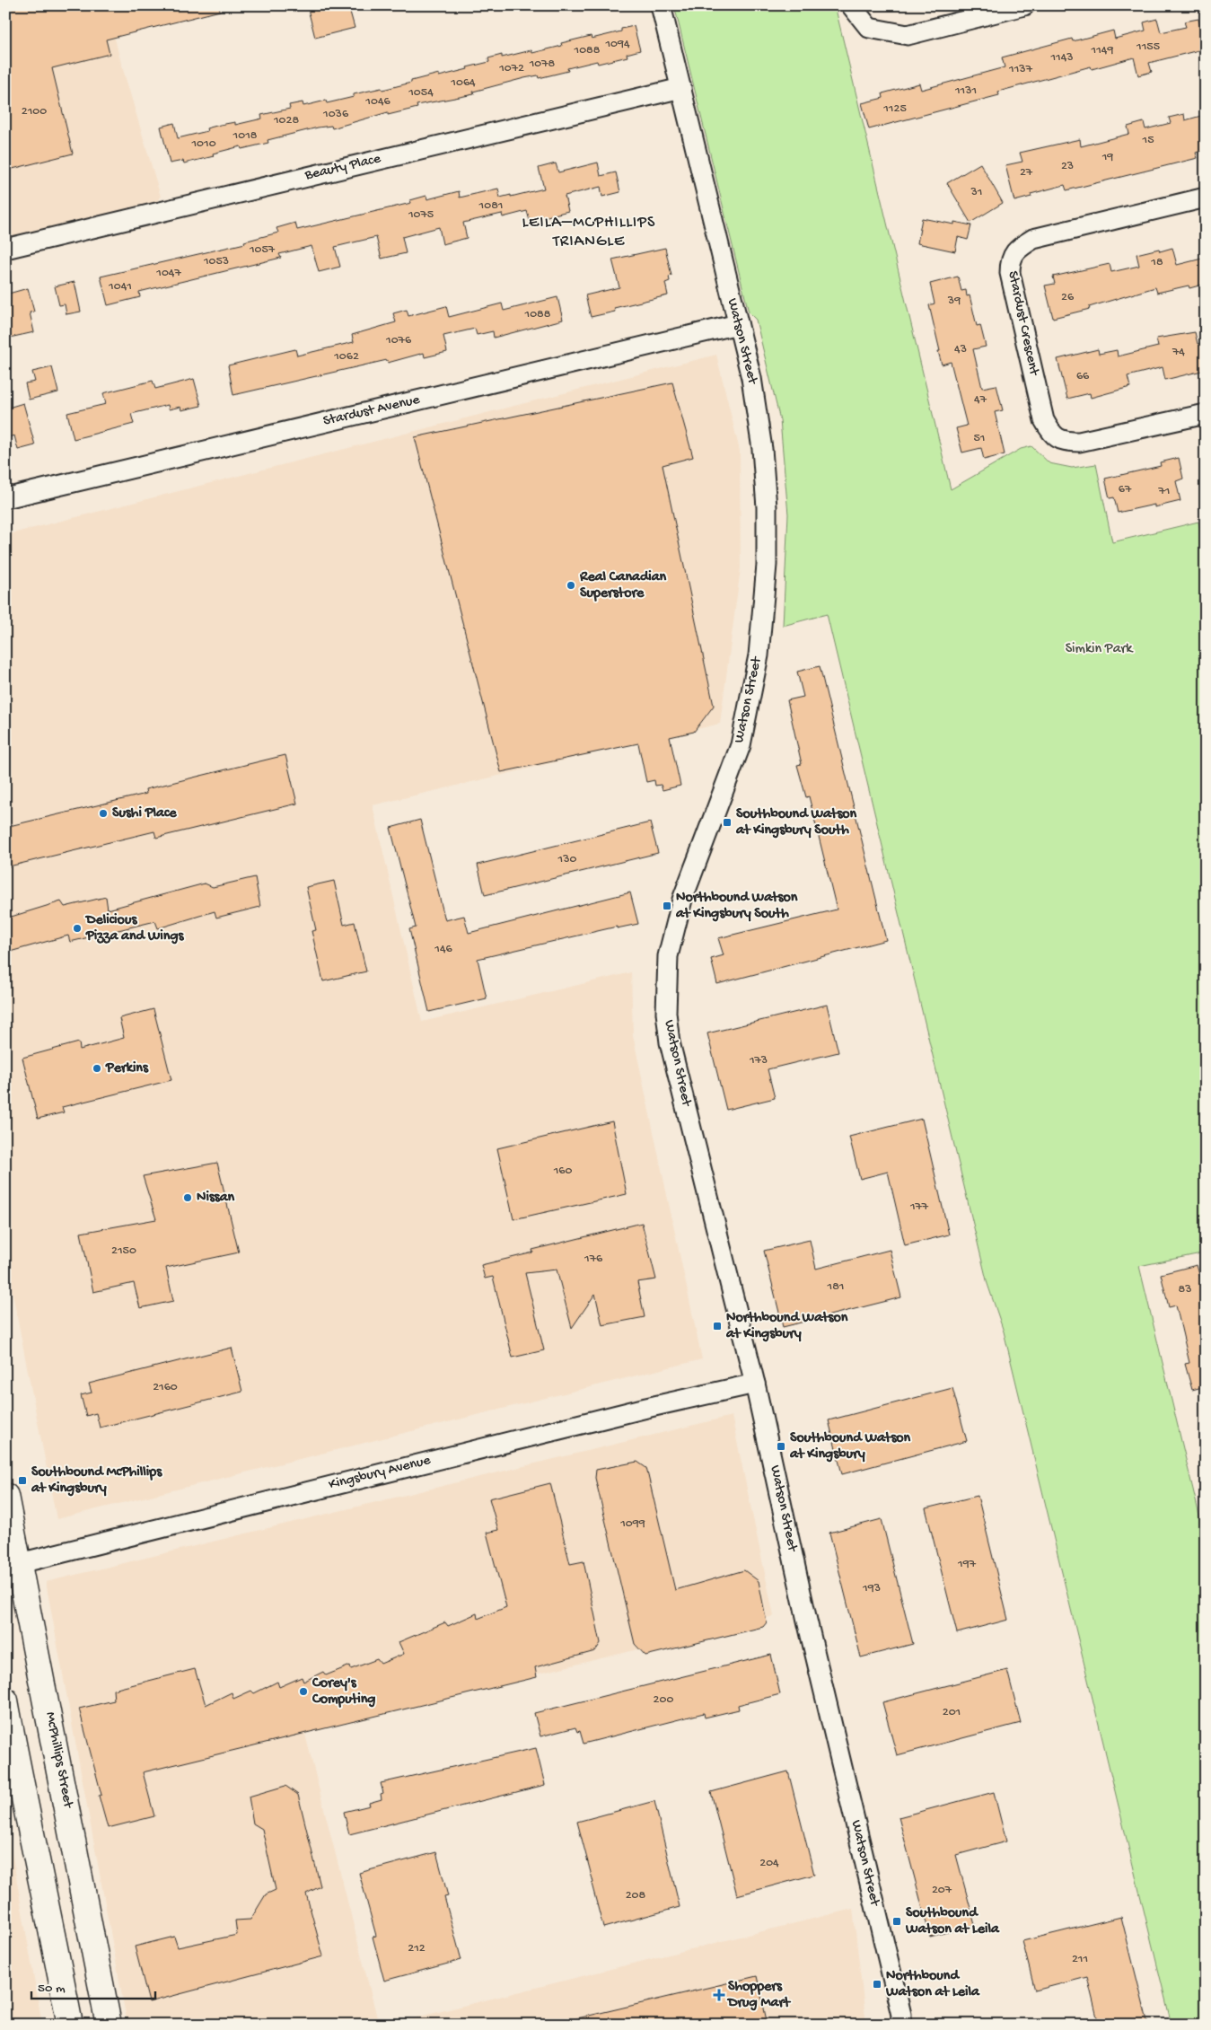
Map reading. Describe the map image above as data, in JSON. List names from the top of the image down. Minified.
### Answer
{"streets":{"main road":["McPhillips Street"],"street":["Beauty Place","Stardust Crescent","Watson Street","Stardust Avenue","Kingsbury Avenue"]},"crossings":[["Beauty Place","Watson Street"],["Watson Street","Stardust Avenue"],["Watson Street","Kingsbury Avenue"],["Kingsbury Avenue","McPhillips Street"]],"districts":["LEILA–MCPHILLIPS TRIANGLE"],"parks":["Simkin Park"],"places":{"other":["Real Canadian Superstore","Sushi Place","Delicious Pizza and Wings","Perkins","Nissan","Corey's Computing"],"transit":["Southbound Watson at Kingsbury South","Northbound Watson at Kingsbury South","Northbound Watson at Kingsbury","Southbound Watson at Kingsbury","Southbound McPhillips at Kingsbury","Southbound Watson at Leila","Northbound Watson at Leila"],"health":["Shoppers Drug Mart"]},"house_numbers":["1094","1155","1088","1149","1143","1078","1072","1137","1064","1131","1054","1046","1125","2100","1036","1028","1018","15","1010","19","23","27","31","1081","1075","1057","1053","18","1047","1041","26","39","1088","1076","43","74","1062","66","47","51","67","71","130","146","173","160","177","2150","176","181","83","2160","1099","197","193","200","201","204","207","208","212","211"],"scale_bar":"50 m"}
